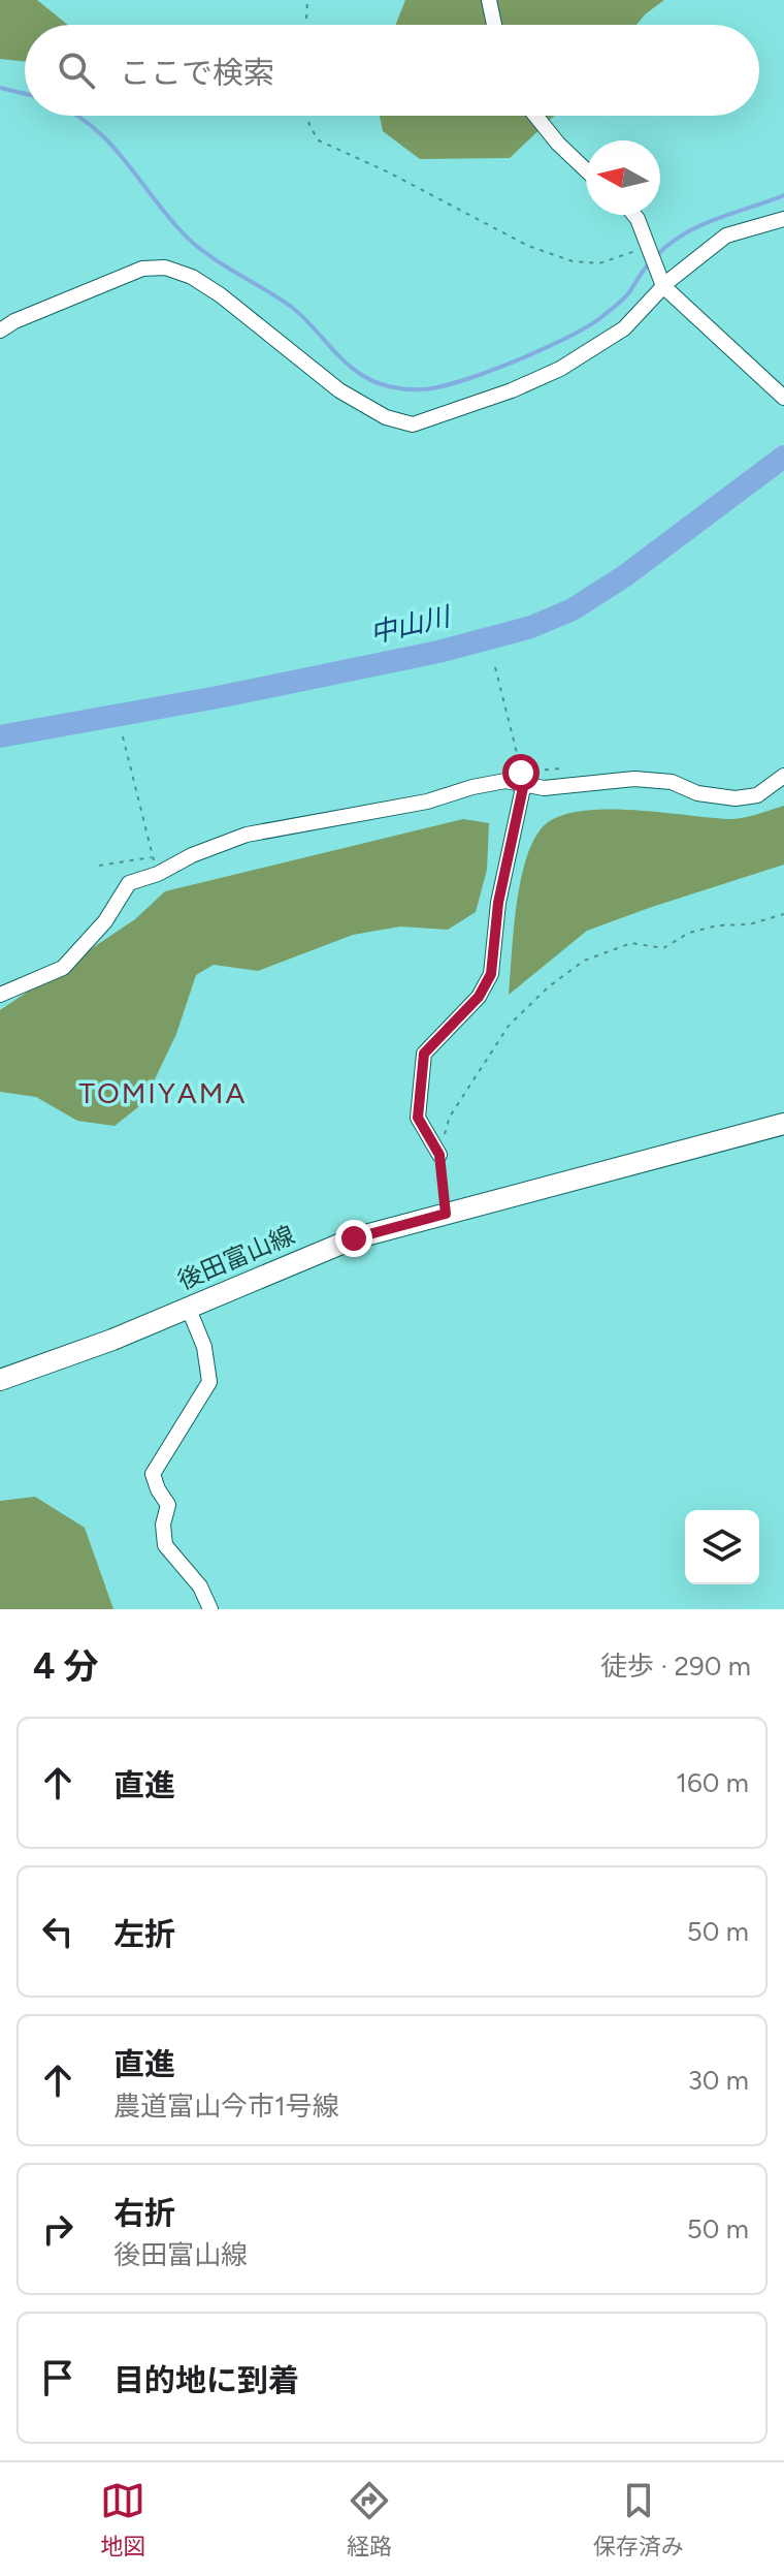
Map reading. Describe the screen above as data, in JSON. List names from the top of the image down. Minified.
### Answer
{"streets":{"main road":["後田富山線"]},"districts":["TOMIYAMA"],"water":["中山川"],"north":"left","page":{"search":"ここで検索","heading":["4 分","徒歩 · 290 m"],"list":[["直進","160 m"],["左折","50 m"],["直進","農道富山今市1号線","30 m"],["右折","後田富山線","50 m"],"目的地に到着"],"nav":["地図","経路","保存済み"]}}
